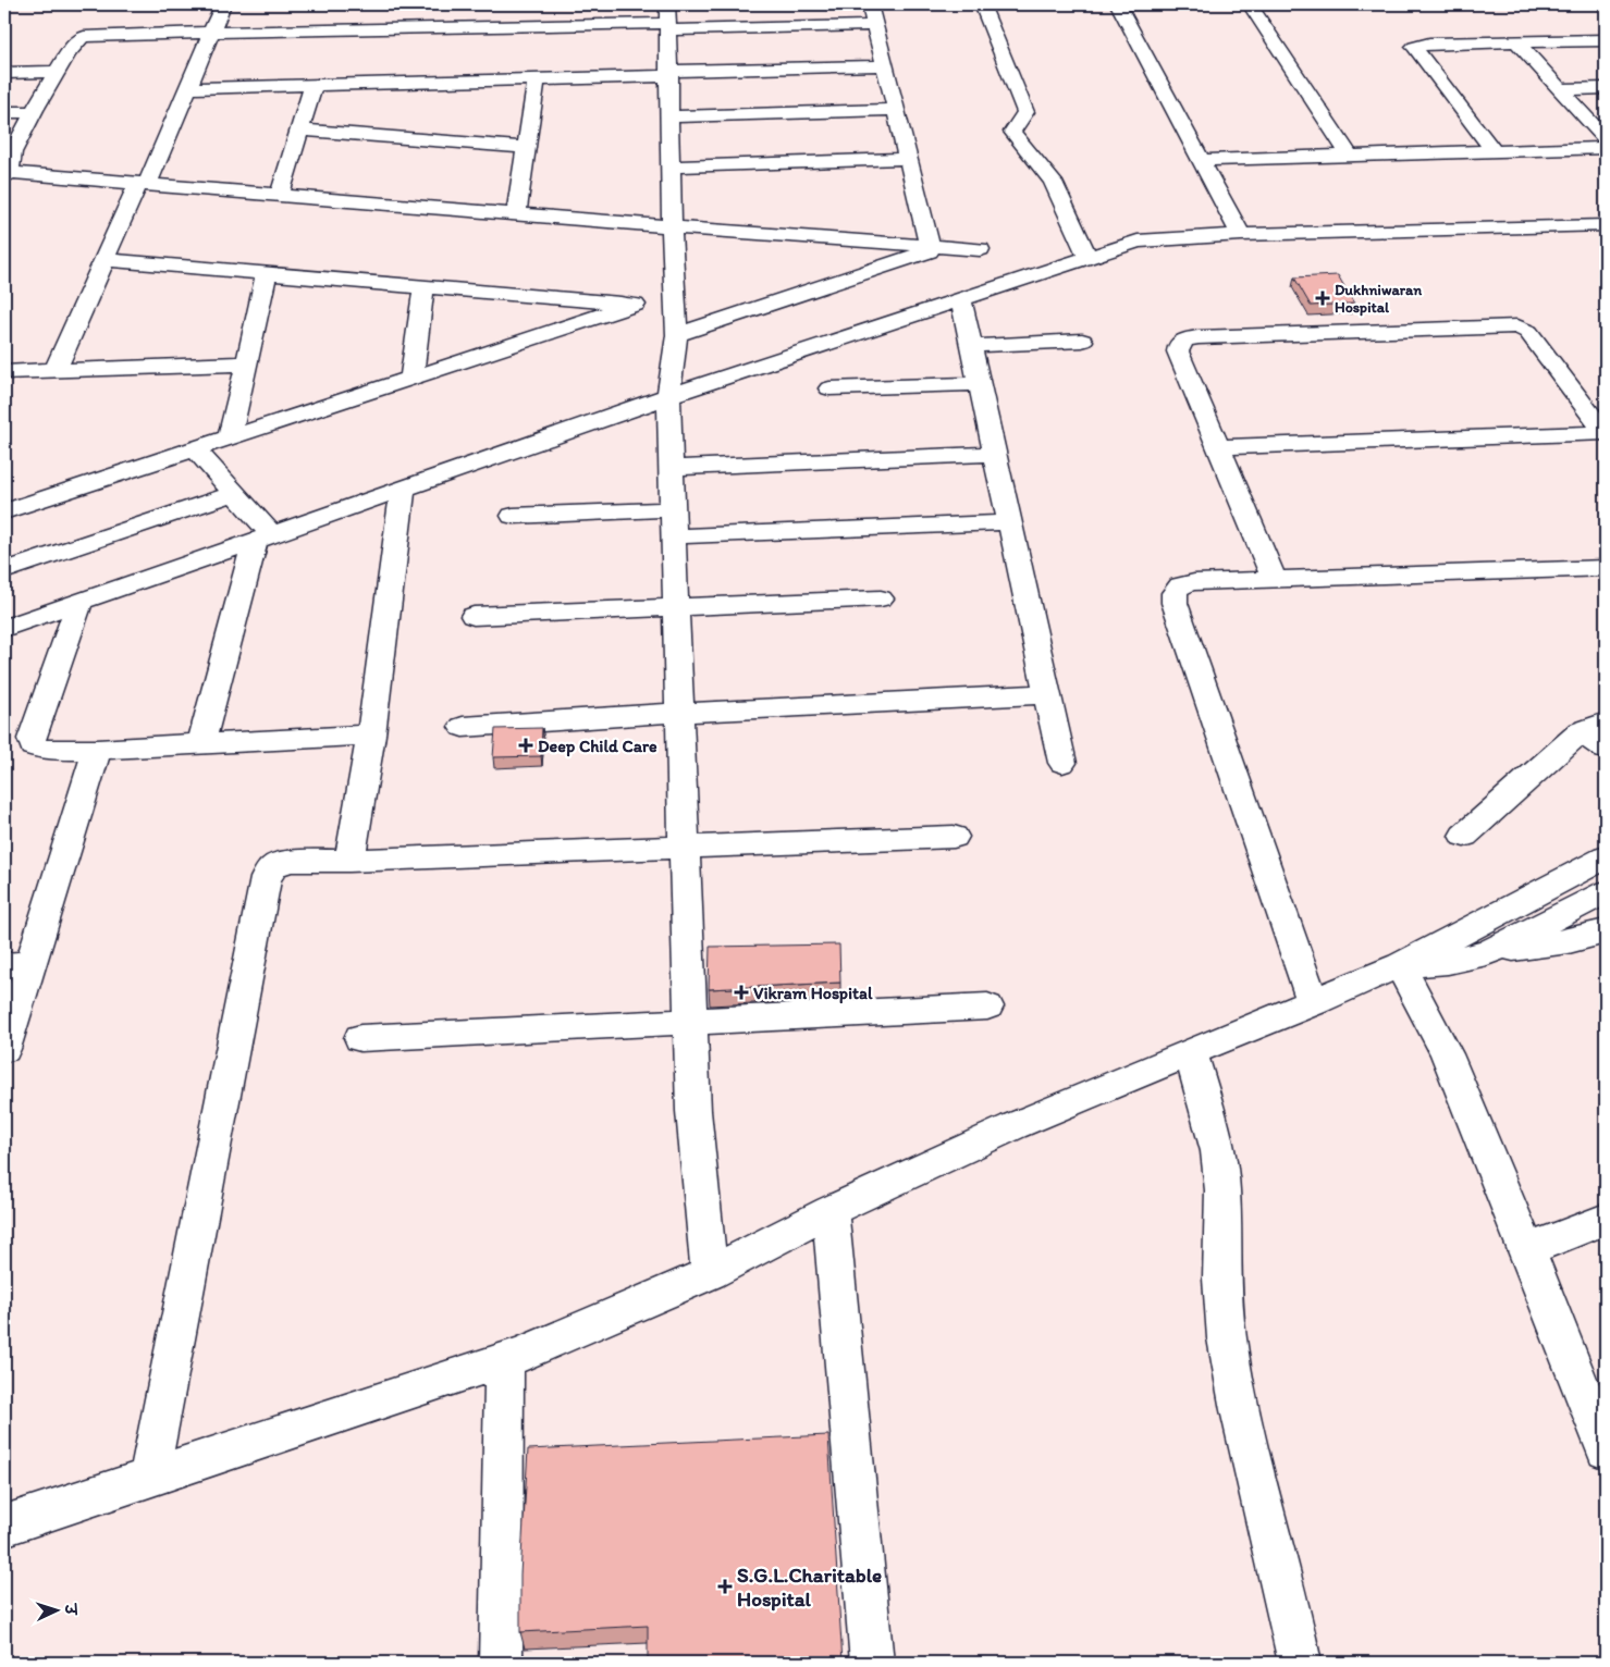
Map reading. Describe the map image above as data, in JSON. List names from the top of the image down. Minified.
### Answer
{"places":{"health":["Dukhniwaran Hospital","Deep Child Care","Vikram Hospital","S.G.L.Charitable Hospital"]},"north":"right"}
